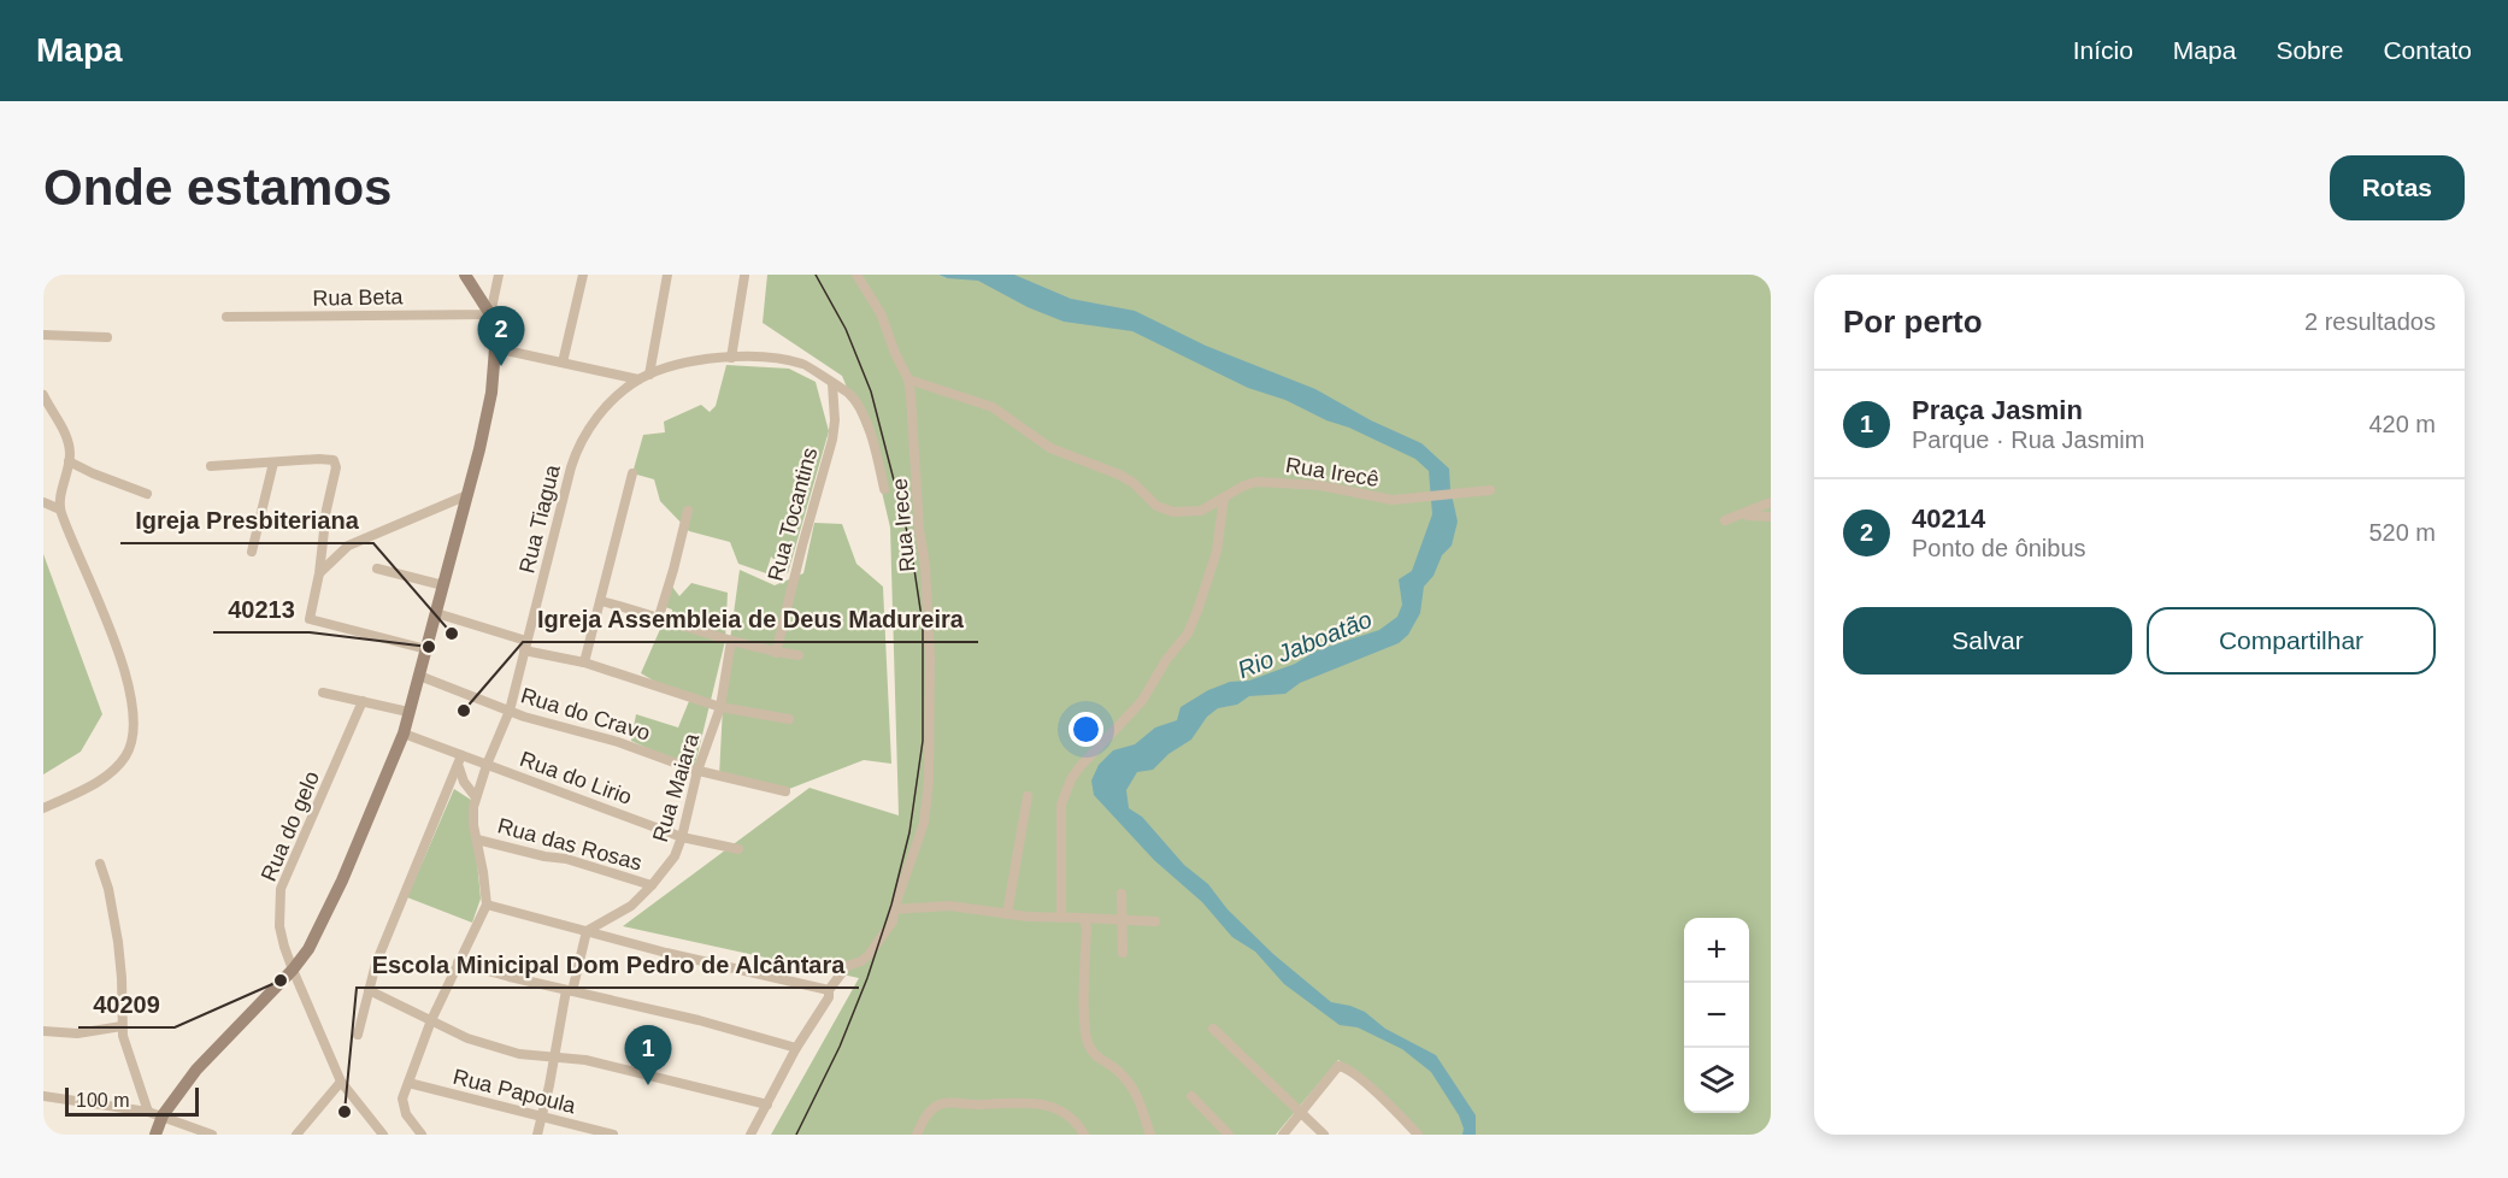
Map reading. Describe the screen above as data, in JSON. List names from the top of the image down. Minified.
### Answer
{"streets":{"street":["Rua Beta","Rua Irecê","Rua Tocantins","Rua Tiagua","Rua Irece","Rua do Cravo","Rua do Lirio","Rua Maiara","Rua do gelo","Rua das Rosas","Rua Papoula"]},"crossings":[["Rua Irecê","Rua Irece"],["Rua Tiagua","Rua do Cravo"],["Rua Tiagua","Rua do Lirio"],["Rua Tiagua","Rua das Rosas"],["Rua do Cravo","Rua Maiara"],["Rua do Lirio","Rua Maiara"],["Rua Maiara","Rua das Rosas"]],"water":["Rio Jaboatão"],"places":["Igreja Presbiteriana","40213","Igreja Assembleia de Deus Madureira","40209","Escola Minicipal Dom Pedro de Alcântara"],"scale_bar":"100 m","page":{"header":"Mapa","nav":["Início","Mapa","Sobre","Contato"],"buttons":["Rotas",["Salvar","Compartilhar"]],"title":"Onde estamos","heading":["Por perto","2 resultados"],"pins":["2","1"],"list":[{"mark":"1","name":"Praça Jasmin","note":"Parque · Rua Jasmim","value":"420 m"},{"mark":"2","name":"40214","note":"Ponto de ônibus","value":"520 m"}],"map_buttons":["+","−"],"scale":"100 m"}}
